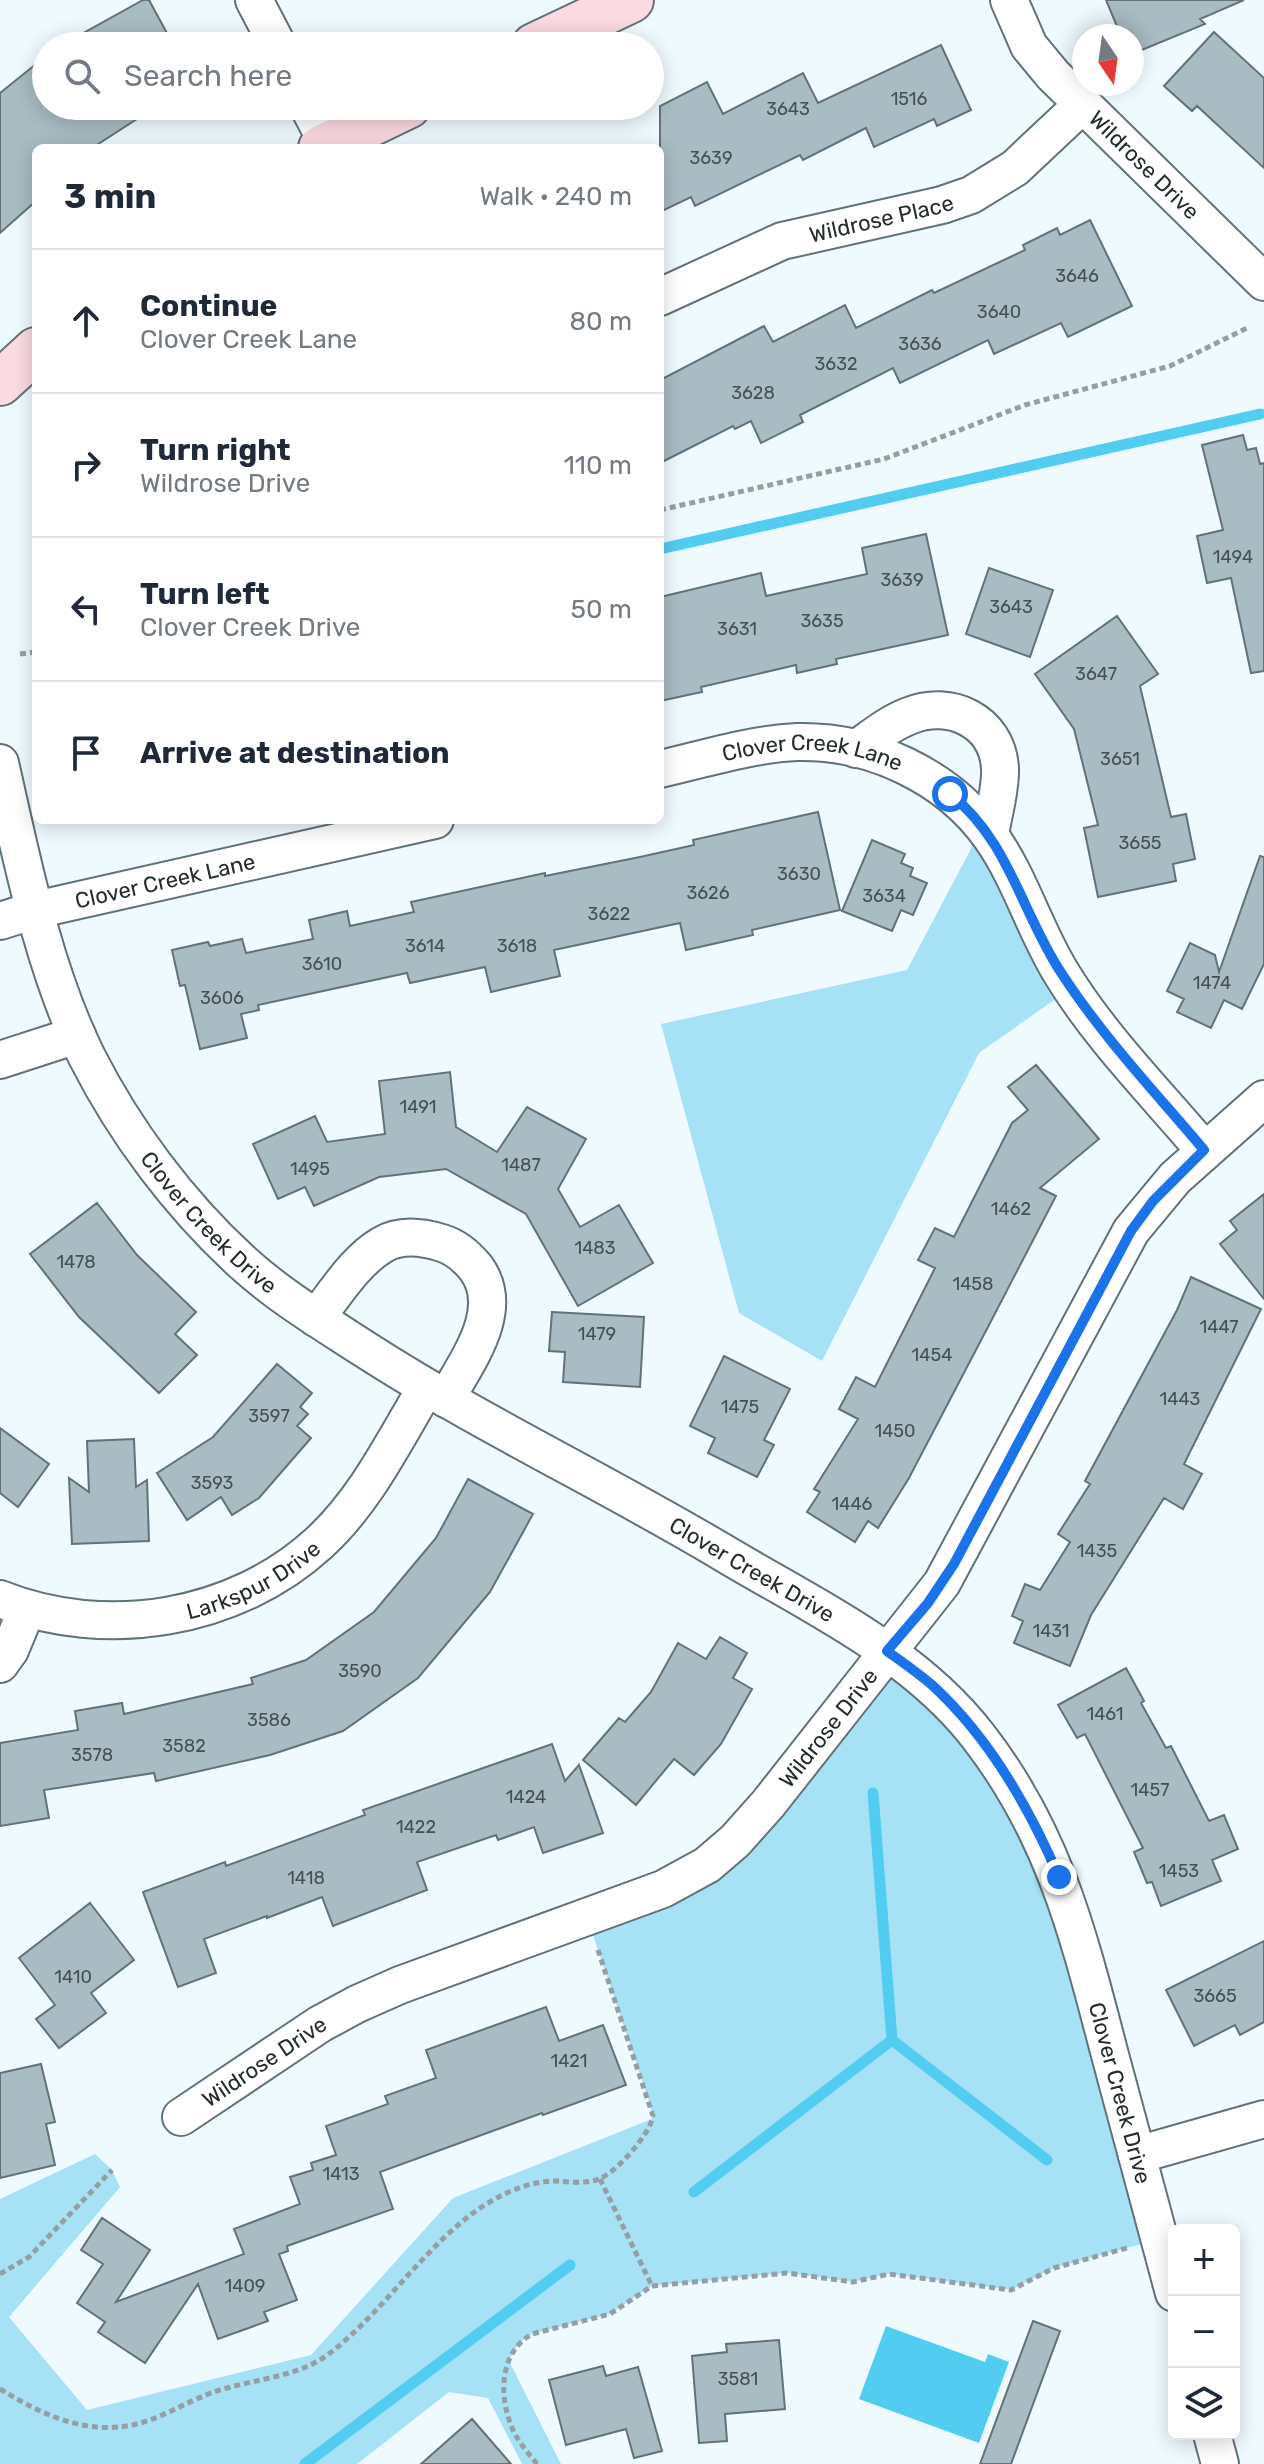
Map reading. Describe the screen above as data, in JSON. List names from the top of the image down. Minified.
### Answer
{"streets":{"street":["Wildrose Drive","Wildrose Place","Clover Creek Lane","Clover Creek Drive","Larkspur Drive"]},"crossings":[["Wildrose Drive","Wildrose Place"],["Wildrose Drive","Clover Creek Lane"],["Wildrose Drive","Clover Creek Drive"],["Clover Creek Lane","Clover Creek Drive"],["Clover Creek Drive","Larkspur Drive"]],"house_numbers":["1516","3643","3639","3646","3640","3636","3632","3628","1494","3639","3643","3635","3631","3647","3651","3655","3630","3626","3634","3622","3614","3618","3610","1474","3606","1491","1487","1495","1462","1483","1478","1458","1447","1479","1454","1443","1475","3597","1450","3593","1446","1435","1431","3590","1461","3586","3582","3578","1457","1424","1422","1453","1418","1410","3665","1421","1413","1409","3581"],"north":"bottom","page":{"search":"Search here","heading":["3 min","Walk · 240 m"],"list":[["Continue","Clover Creek Lane","80 m"],["Turn right","Wildrose Drive","110 m"],["Turn left","Clover Creek Drive","50 m"],"Arrive at destination"],"map_buttons":["+","−"]}}
